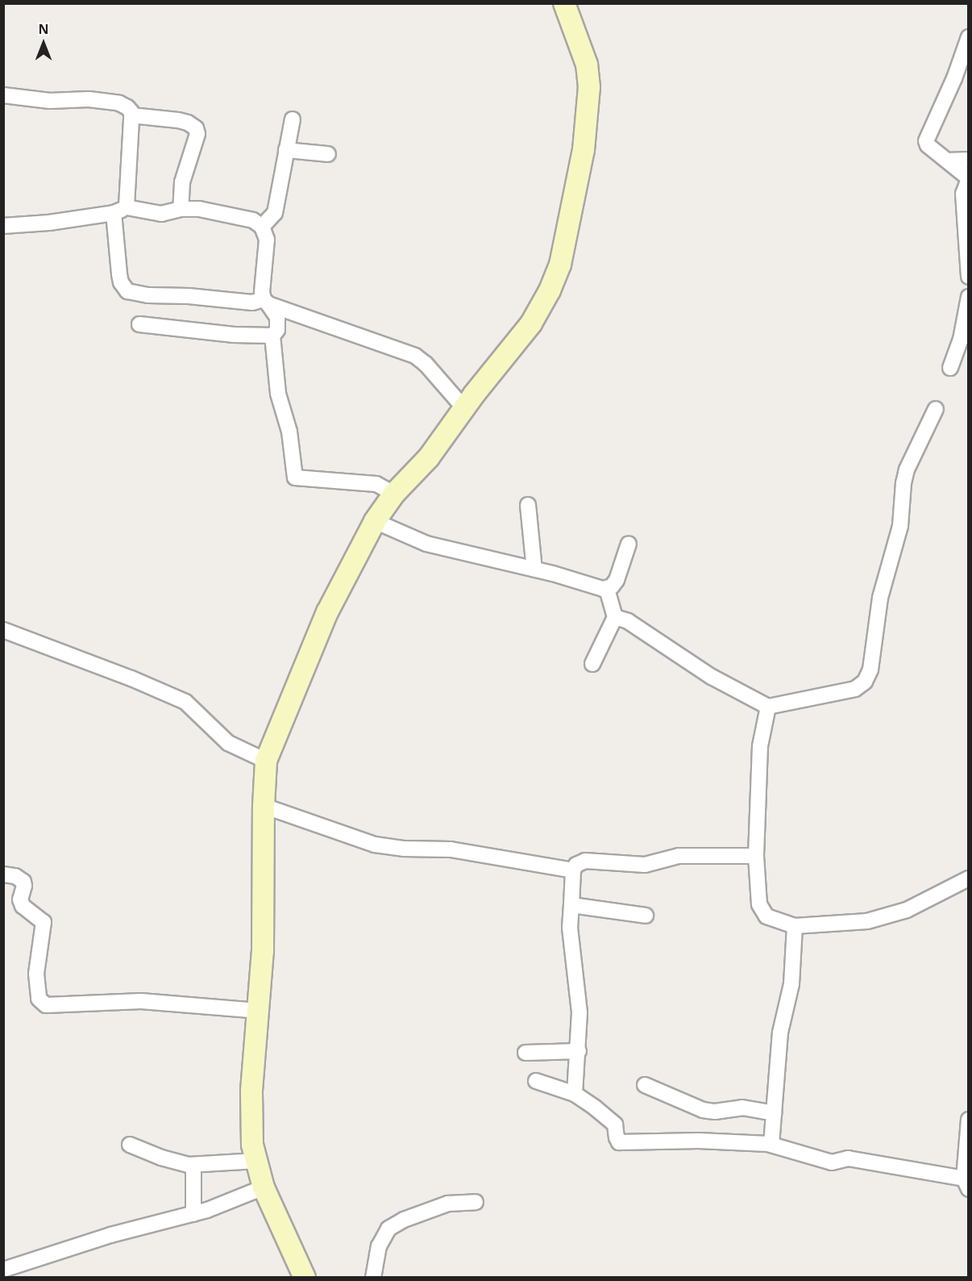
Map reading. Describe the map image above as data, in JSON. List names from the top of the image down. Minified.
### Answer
{"north":"top"}
